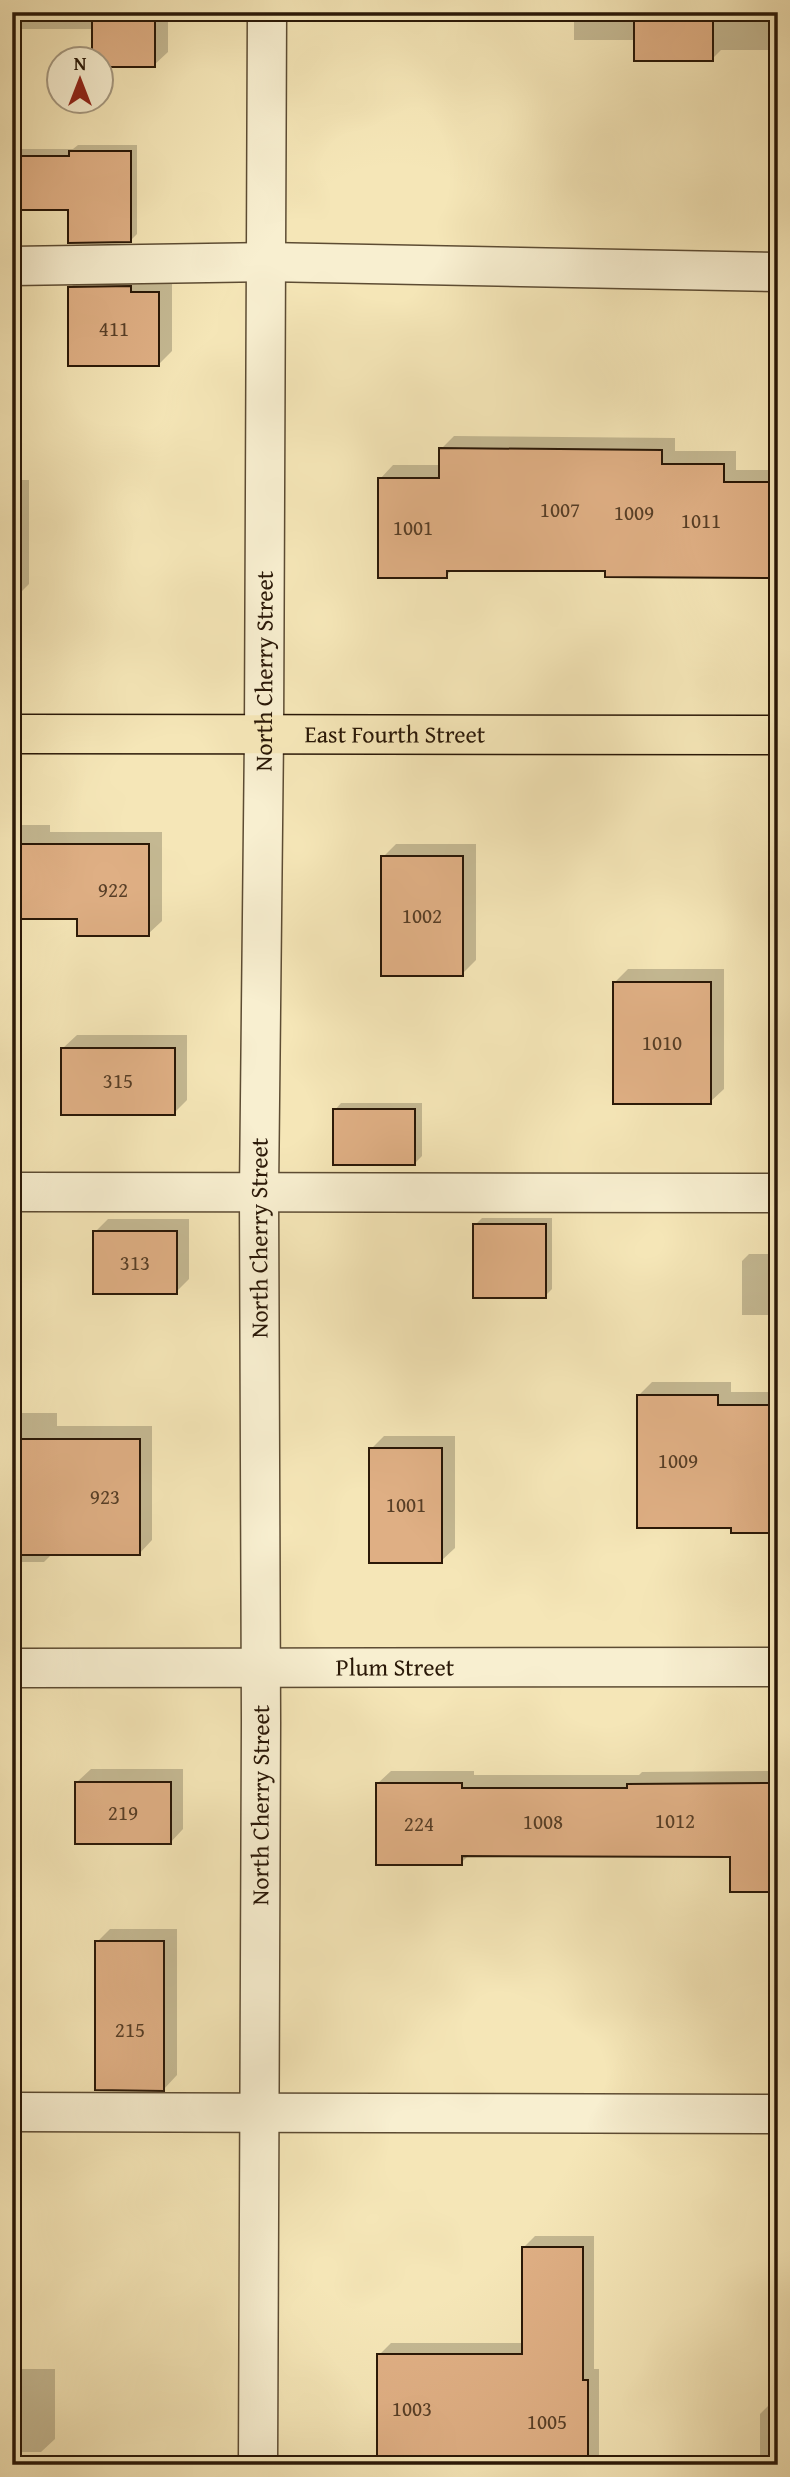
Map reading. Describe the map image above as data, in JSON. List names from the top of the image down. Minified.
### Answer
{"streets":{"main road":["East Fourth Street"],"street":["North Cherry Street","Plum Street"]},"crossings":[["North Cherry Street","East Fourth Street"],["North Cherry Street","Plum Street"]],"house_numbers":["411","1007","1009","1011","1001","922","1002","1010","315","313","1009","923","1001","219","1012","1008","224","215","1003","1005"],"north":"top"}
